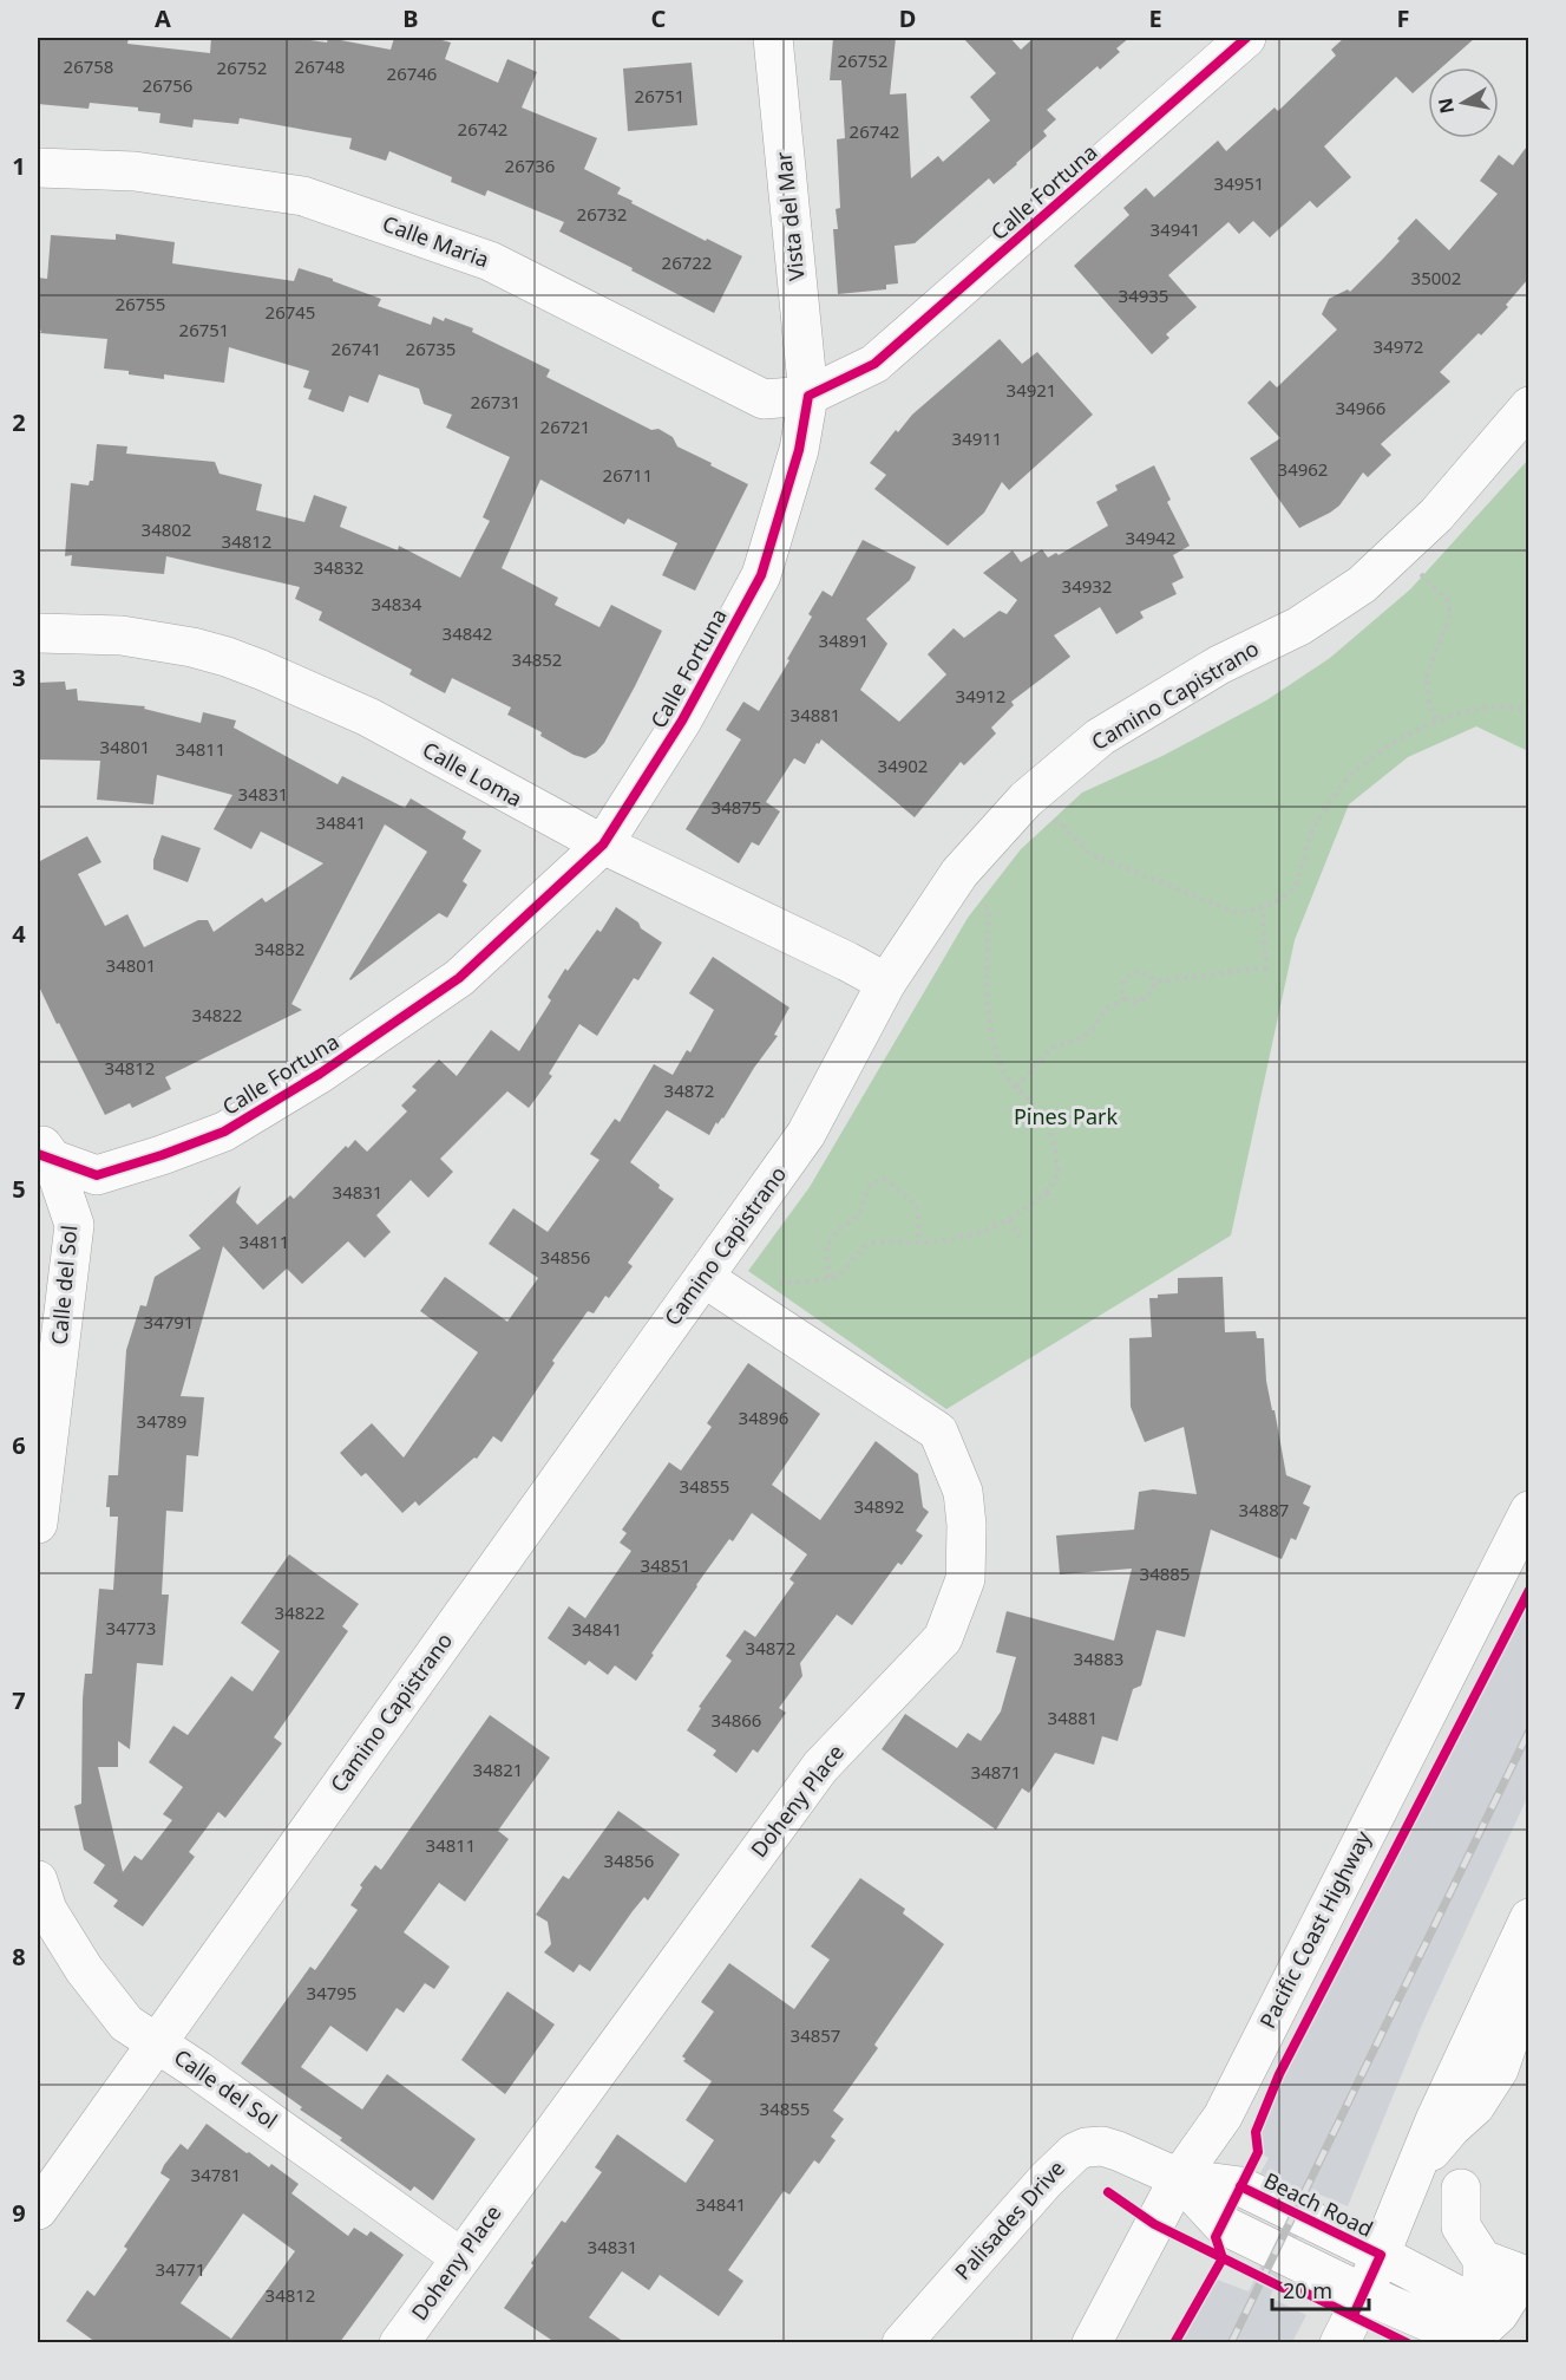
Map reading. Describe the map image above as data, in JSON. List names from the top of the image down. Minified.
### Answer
{"streets":{"street":["Calle Fortuna","Vista del Mar","Calle Maria","Camino Capistrano","Calle Loma","Calle del Sol","Doheny Place","Pacific Coast Highway","Beach Road","Palisades Drive"]},"crossings":[["Calle Fortuna","Vista del Mar"],["Calle Fortuna","Calle Maria"],["Calle Fortuna","Calle Loma"],["Calle Fortuna","Calle del Sol"],["Vista del Mar","Calle Maria"],["Camino Capistrano","Calle Loma"],["Camino Capistrano","Calle del Sol"],["Camino Capistrano","Doheny Place"],["Calle del Sol","Doheny Place"],["Pacific Coast Highway","Beach Road"],["Pacific Coast Highway","Palisades Drive"],["Beach Road","Palisades Drive"]],"parks":["Pines Park"],"house_numbers":["26752","26758","26748","26752","26746","26756","26751","26742","26742","26736","34951","26732","34941","26722","35002","34935","26755","26745","26751","34972","26741","26735","34921","26731","34966","26721","34911","34962","26711","34802","34942","34812","34832","34932","34834","34842","34891","34852","34912","34881","34801","34811","34902","34831","34875","34841","34832","34801","34822","34812","34872","34831","34811","34856","34791","34896","34789","34855","34892","34887","34851","34885","34822","34773","34841","34872","34883","34881","34866","34821","34871","34811","34856","34795","34857","34855","34781","34841","34831","34771","34812"],"scale_bar":"20 m","north":"left","grid":{"columns":["A","B","C","D","E","F"],"rows":["1","2","3","4","5","6","7","8","9"]}}
